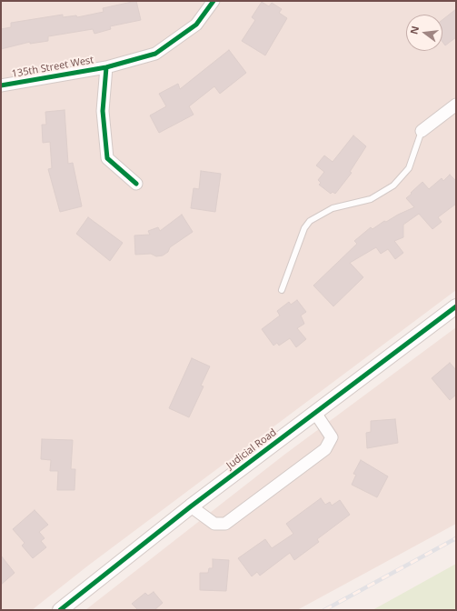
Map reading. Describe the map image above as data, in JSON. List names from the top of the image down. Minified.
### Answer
{"streets":{"street":["135th Street West","Judicial Road"]},"north":"left"}
